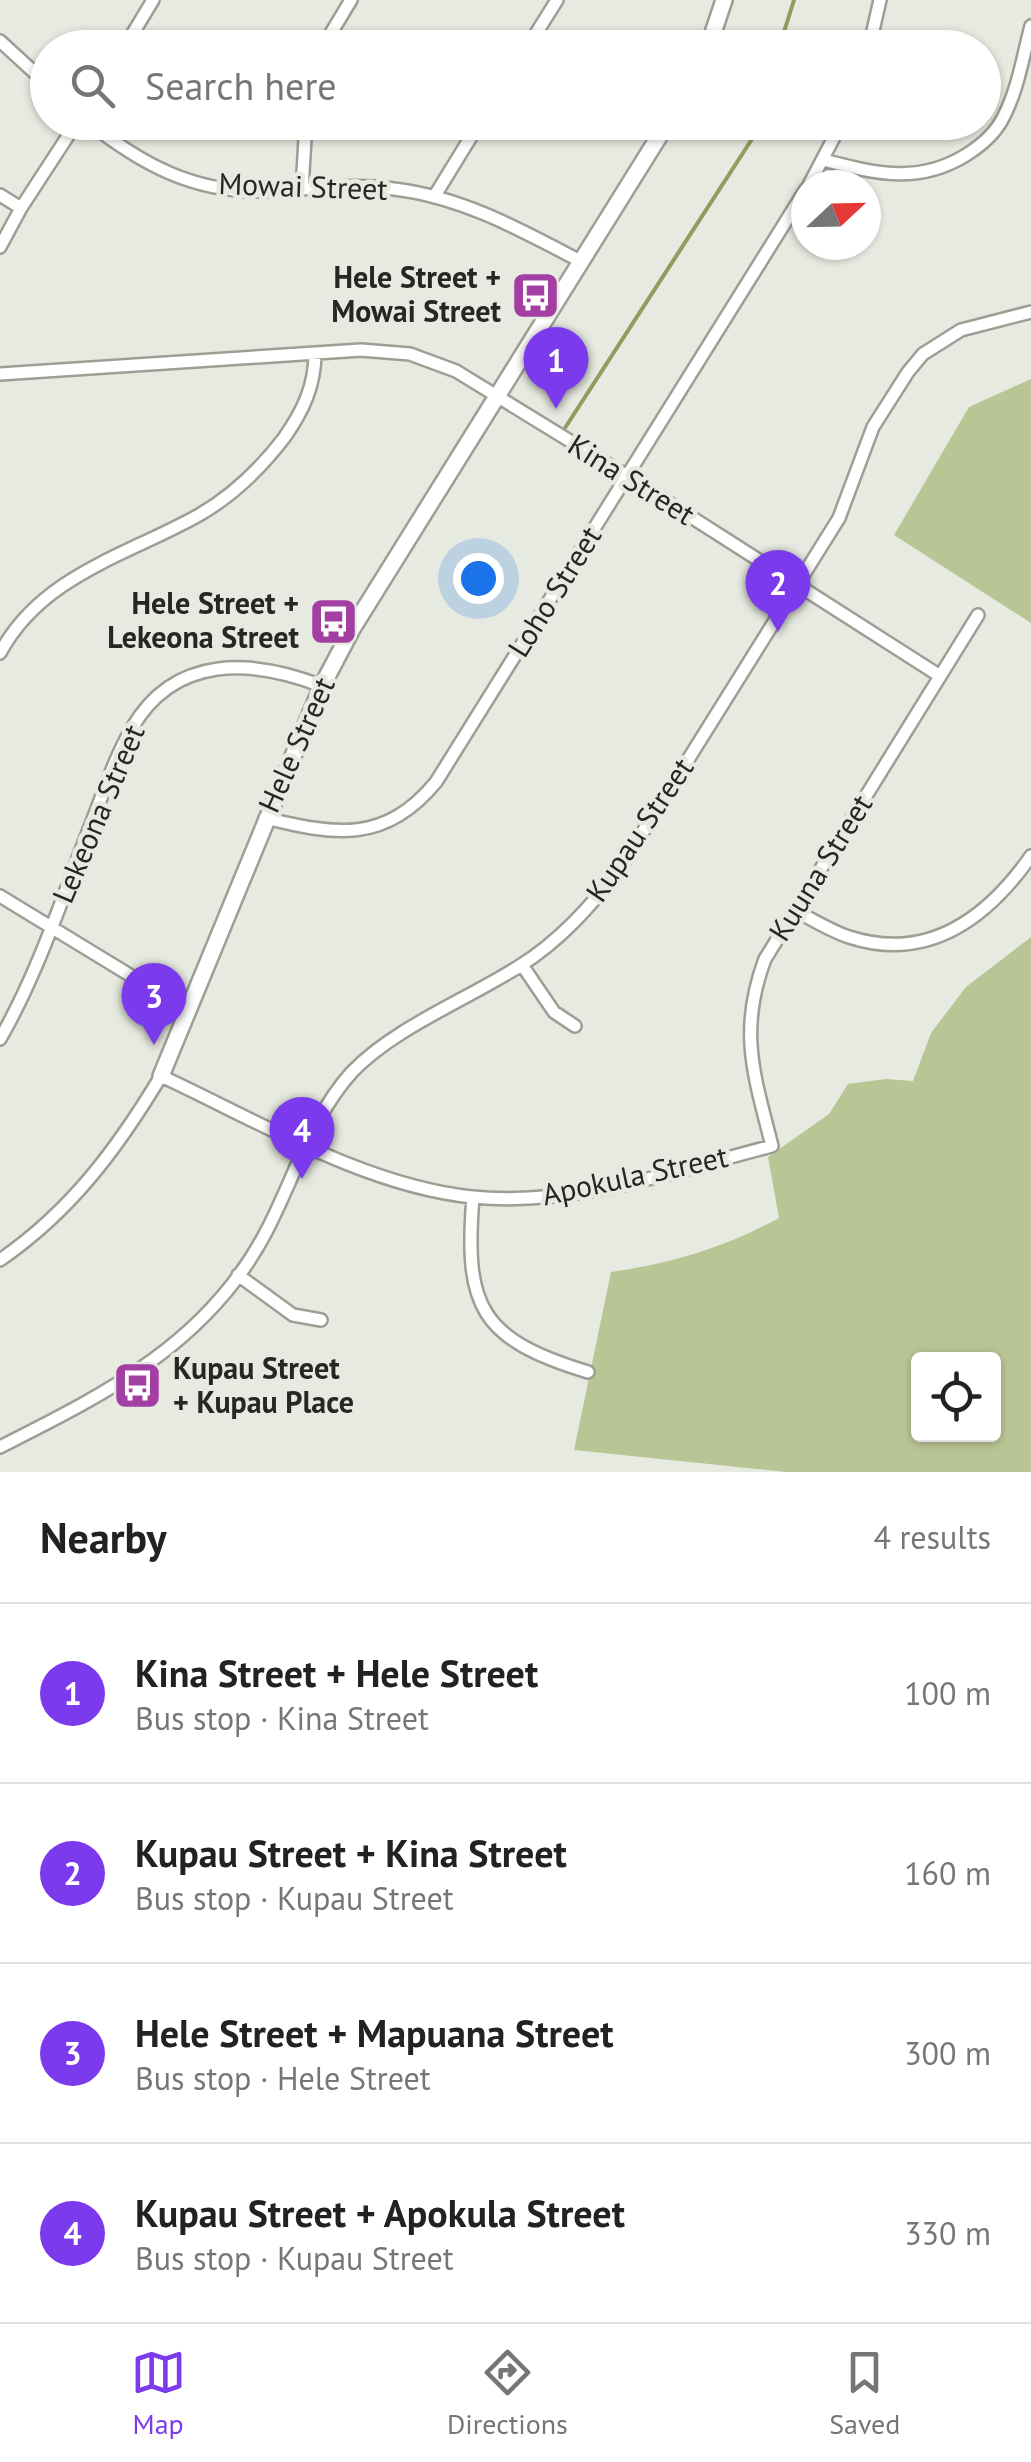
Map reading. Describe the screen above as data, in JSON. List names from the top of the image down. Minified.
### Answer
{"streets":{"street":["Mowai Street","Kina Street","Loho Street","Hele Street","Lekeona Street","Kupau Street","Kuuna Street","Apokula Street"]},"crossings":[["Mowai Street","Hele Street"],["Kina Street","Loho Street"],["Kina Street","Hele Street"],["Kina Street","Kupau Street"],["Kina Street","Kuuna Street"],["Loho Street","Hele Street"],["Hele Street","Lekeona Street"],["Hele Street","Apokula Street"],["Kupau Street","Apokula Street"],["Kuuna Street","Apokula Street"]],"places":{"bus stop":["Hele Street + Mowai Street","Hele Street + Lekeona Street","Kupau Street + Kupau Place"]},"north":"right","page":{"search":"Search here","pins":["1","2","3","4"],"heading":["Nearby","4 results"],"list":[{"mark":"1","name":"Kina Street + Hele Street","note":"Bus stop · Kina Street","value":"100 m"},{"mark":"2","name":"Kupau Street + Kina Street","note":"Bus stop · Kupau Street","value":"160 m"},{"mark":"3","name":"Hele Street + Mapuana Street","note":"Bus stop · Hele Street","value":"300 m"},{"mark":"4","name":"Kupau Street + Apokula Street","note":"Bus stop · Kupau Street","value":"330 m"}],"nav":["Map","Directions","Saved"]}}
